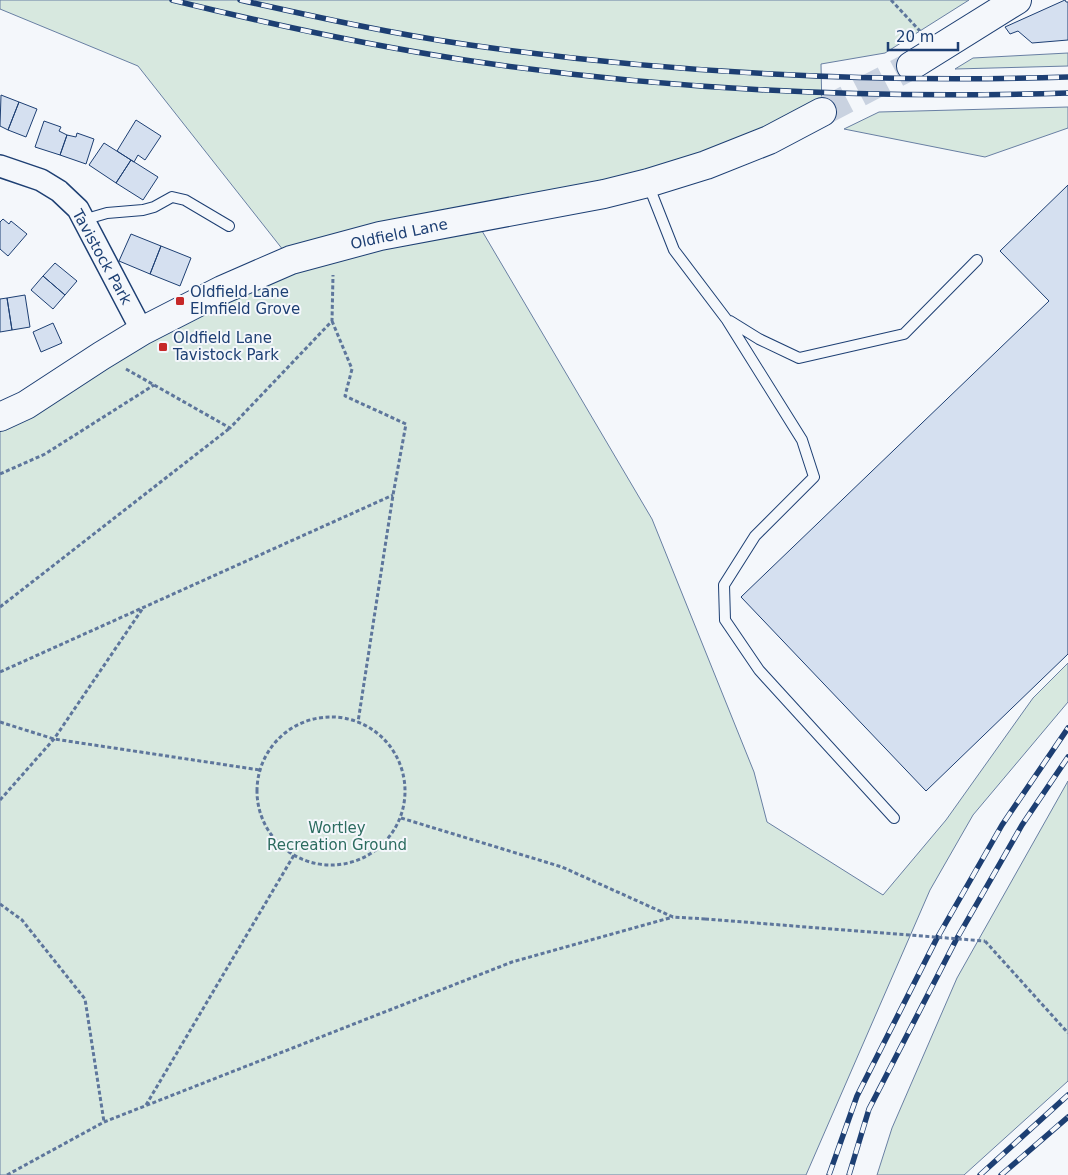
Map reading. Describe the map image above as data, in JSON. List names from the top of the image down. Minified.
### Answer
{"streets":{"street":["Oldfield Lane","Tavistock Park"]},"crossings":[["Oldfield Lane","Tavistock Park"]],"parks":["Wortley Recreation Ground"],"places":{"transit":["Oldfield Lane Elmfield Grove","Oldfield Lane Tavistock Park"]},"scale_bar":"20 m"}
